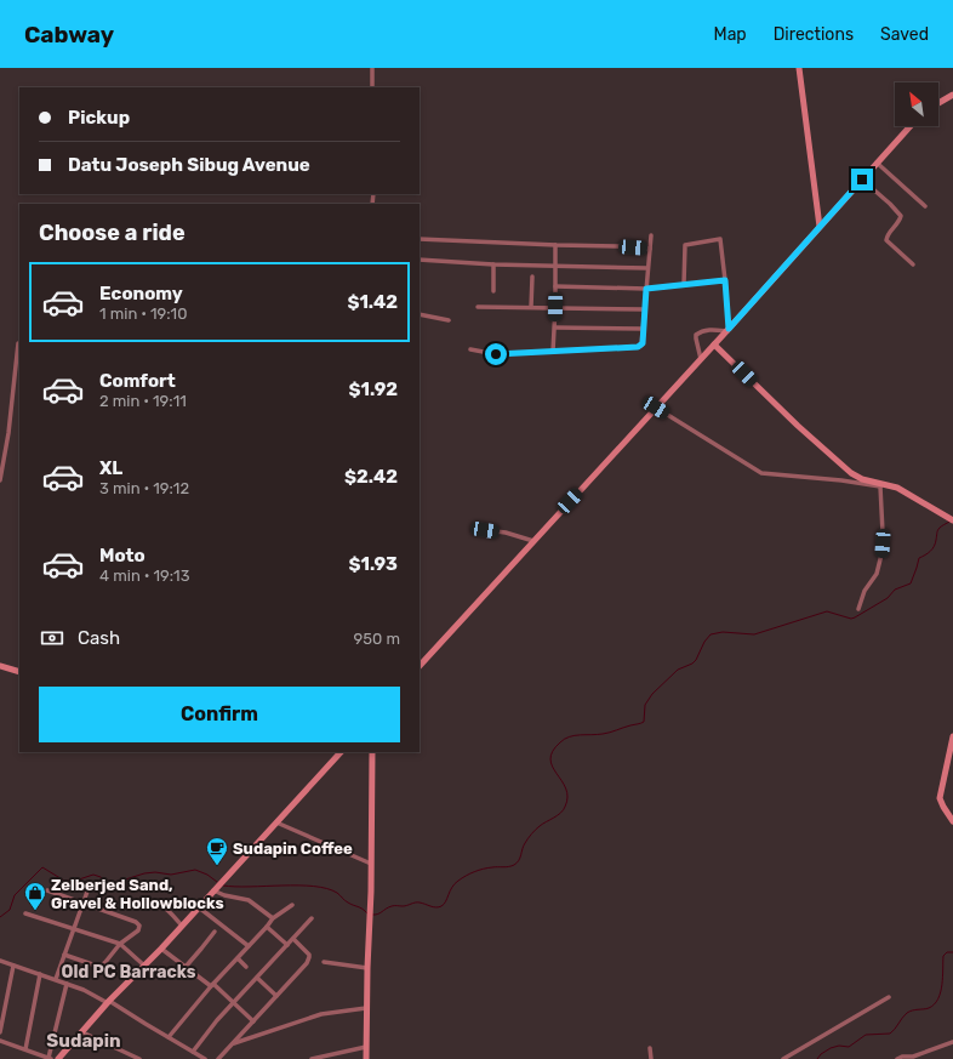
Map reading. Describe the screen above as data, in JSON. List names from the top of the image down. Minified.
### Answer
{"districts":["Old PC Barracks","Sudapin"],"places":{"cafe":["Sudapin Coffee"],"shop":["Zelberjed Sand, Gravel & Hollowblocks"]},"north":"top left","page":{"header":"Cabway","nav":["Map","Directions","Saved"],"banner":["Pickup","Datu Joseph Sibug Avenue"],"heading":"Choose a ride","list":[{"name":"Economy","note":"1 min · 19:10","value":"$1.42"},{"name":"Comfort","note":"2 min · 19:11","value":"$1.92"},{"name":"XL","note":"3 min · 19:12","value":"$2.42"},{"name":"Moto","note":"4 min · 19:13","value":"$1.93"}],"pay":["Cash","950 m"],"buttons":"Confirm"}}
